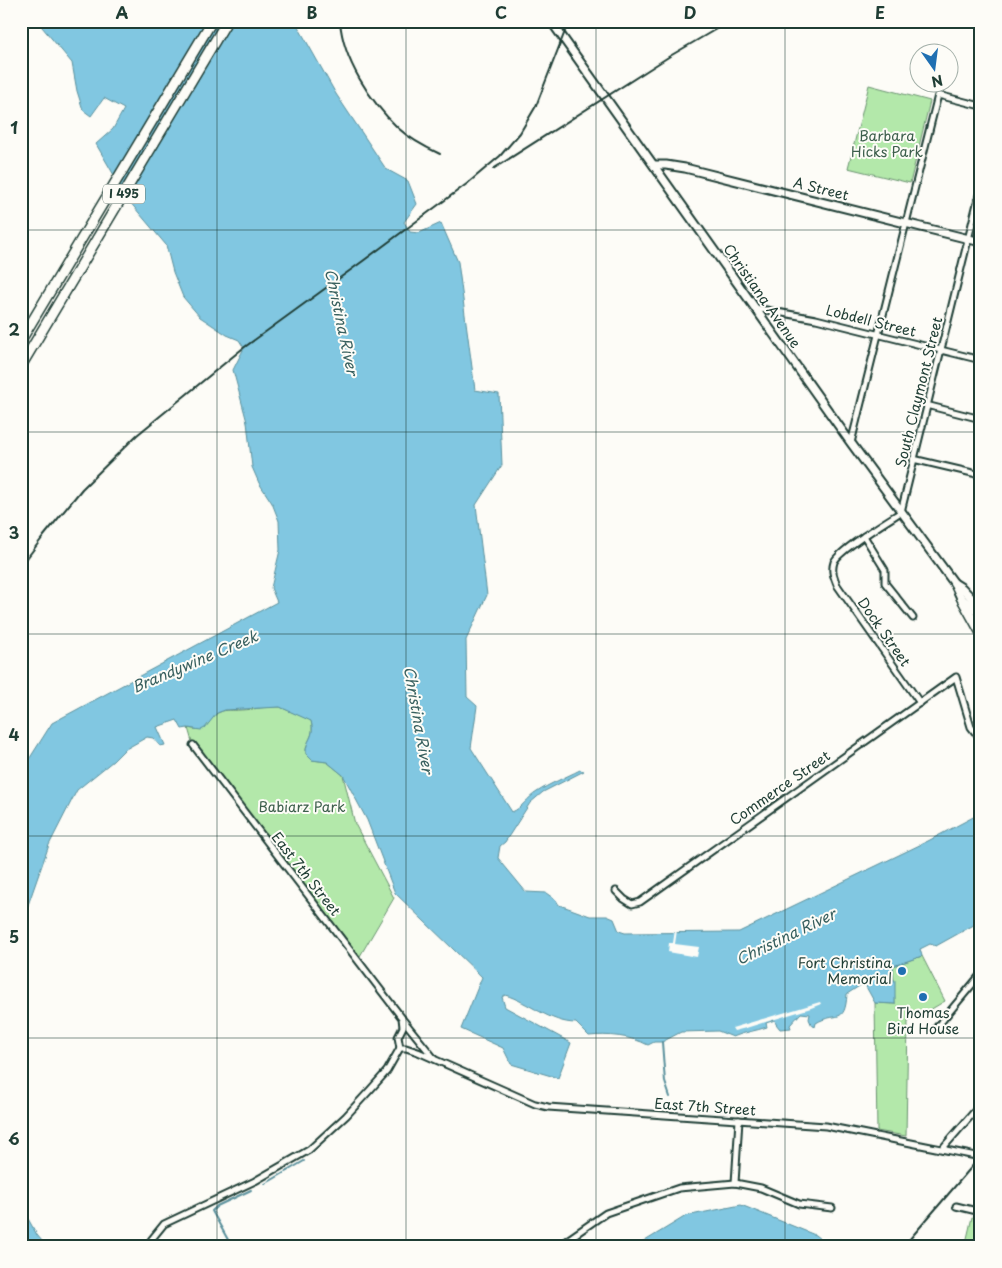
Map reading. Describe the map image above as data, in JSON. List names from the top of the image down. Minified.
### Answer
{"streets":{"highway":["I 495"],"main road":["A Street","Christiana Avenue"],"street":["Lobdell Street","South Claymont Street","Dock Street","Commerce Street","East 7th Street"]},"crossings":[["A Street","Christiana Avenue"],["A Street","South Claymont Street"],["Christiana Avenue","Lobdell Street"],["Christiana Avenue","South Claymont Street"],["Lobdell Street","South Claymont Street"],["Dock Street","Commerce Street"]],"water":["Christina River","Brandywine Creek"],"parks":["Barbara Hicks Park","Babiarz Park"],"places":["Fort Christina Memorial","Thomas Bird House"],"north":"bottom","grid":{"columns":["A","B","C","D","E"],"rows":["1","2","3","4","5","6"]}}
